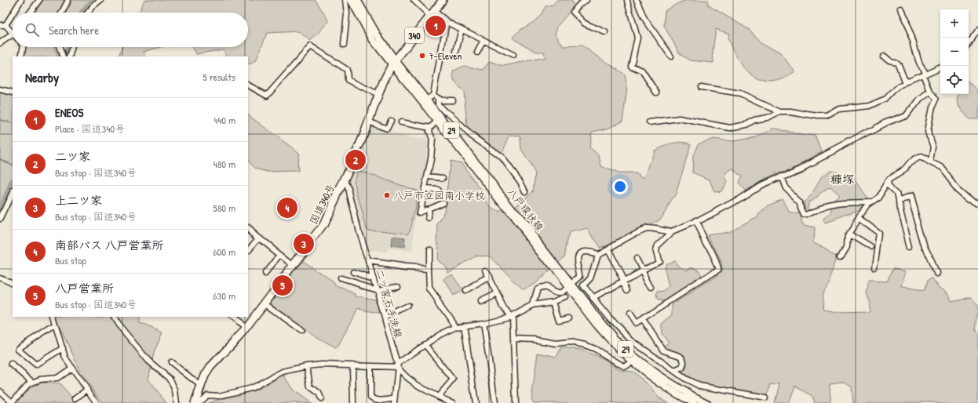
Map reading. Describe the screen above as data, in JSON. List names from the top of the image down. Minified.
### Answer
{"streets":{"highway":["340","国道340号"],"main road":["29","八戸環状線"],"street":["二ツ家石手洗線"]},"crossings":[["国道340号","八戸環状線"],["国道340号","二ツ家石手洗線"]],"districts":["糠塚"],"places":["7-Eleven","八戸市立図南小学校"],"page":{"map_buttons":["+","−"],"search":"Search here","pins":["1","2","4","3","5"],"heading":["Nearby","5 results"],"list":[{"mark":"1","name":"ENEOS","note":"Place · 国道340号","value":"440 m"},{"mark":"2","name":"二ツ家","note":"Bus stop · 国道340号","value":"480 m"},{"mark":"3","name":"上二ツ家","note":"Bus stop · 国道340号","value":"580 m"},{"mark":"4","name":"南部バス 八戸営業所","note":"Bus stop","value":"600 m"},{"mark":"5","name":"八戸営業所","note":"Bus stop · 国道340号","value":"630 m"}]}}
